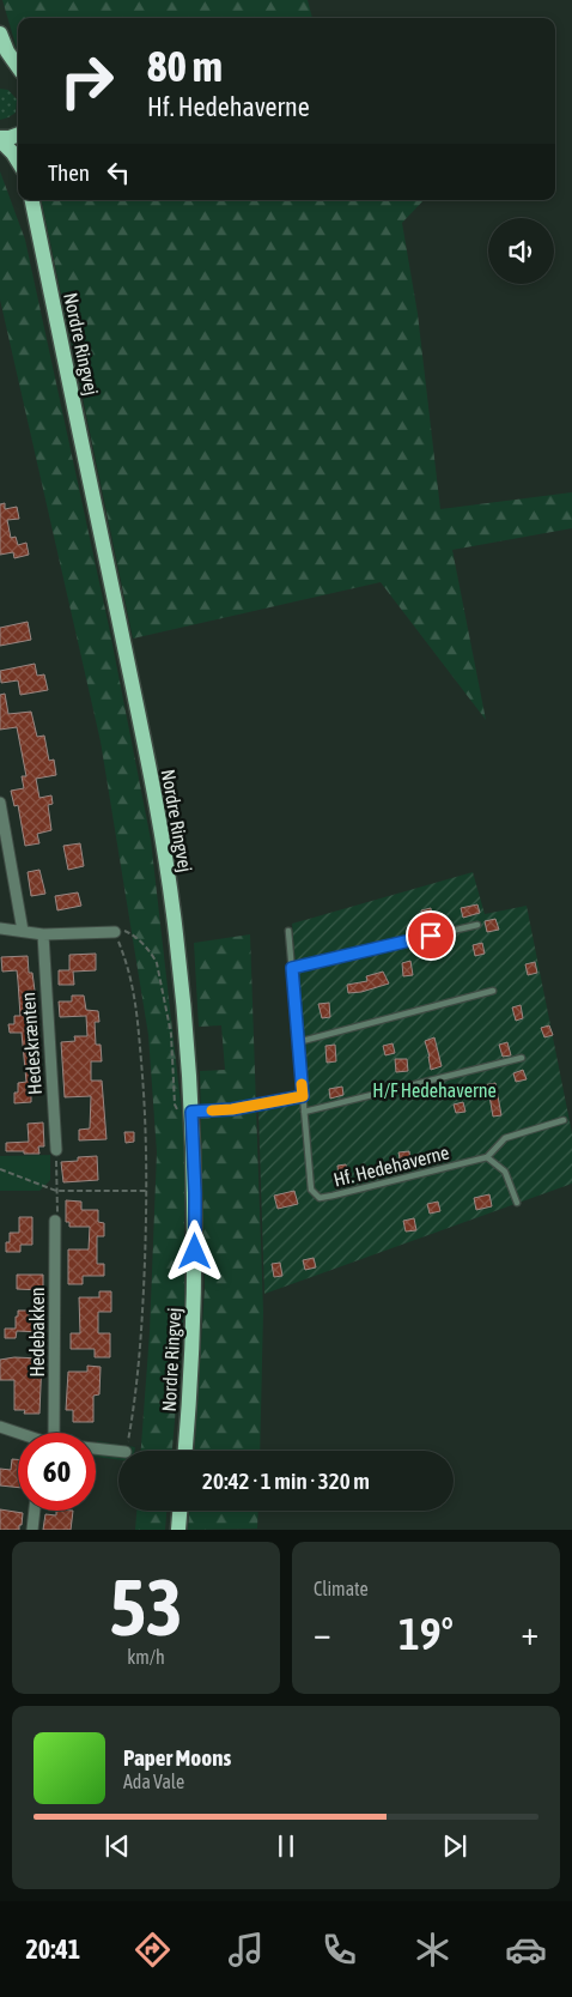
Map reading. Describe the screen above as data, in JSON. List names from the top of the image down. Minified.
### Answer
{"streets":{"main road":["Nordre Ringvej"],"street":["Hedeskrænten","Hedebakken"],"lane":["Hf. Hedehaverne"]},"parks":["H/F Hedehaverne"],"page":{"turn":["80 m","Hf. Hedehaverne"],"then":"Then","limit":"60","trip":"20:42 · 1 min · 320 m","tile":[["53","km/h"],"Climate"],"heat":["−","19°","+"],"song":["Paper Moons","Ada Vale"],"tabs":"20:41"}}
